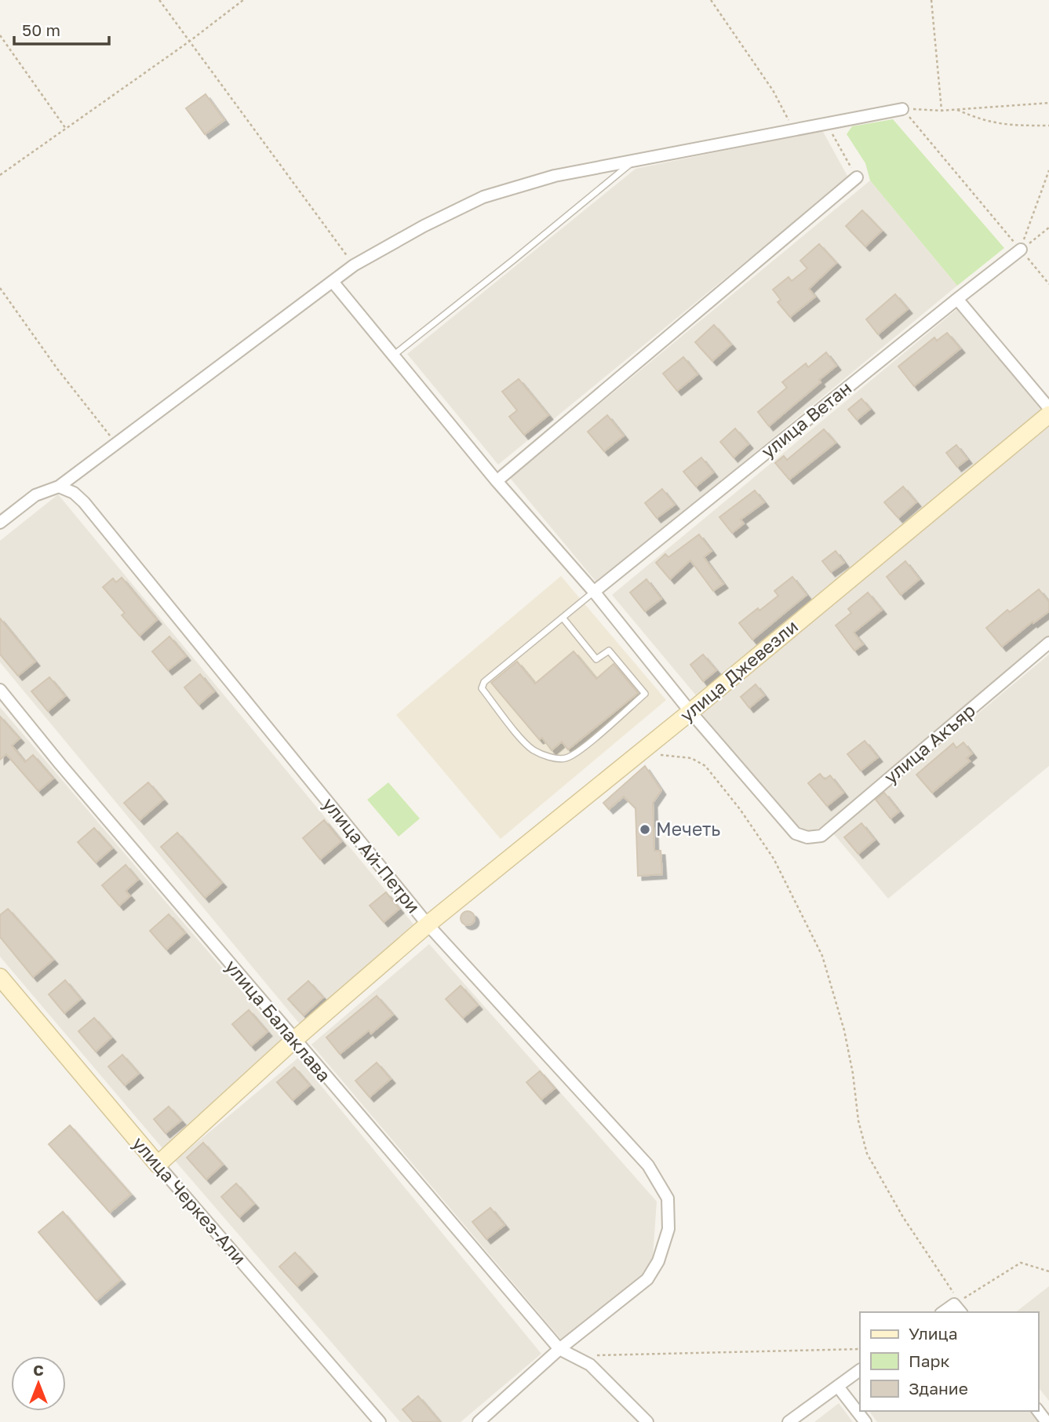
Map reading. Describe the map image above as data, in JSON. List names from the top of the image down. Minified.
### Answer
{"streets":{"street":["улица Ветан","улица Джевезли","улица Акъяр","улица Ай-Петри","улица Балаклава","улица Черкез-Али"]},"crossings":[["улица Джевезли","улица Акъяр"],["улица Джевезли","улица Ай-Петри"],["улица Джевезли","улица Балаклава"],["улица Джевезли","улица Черкез-Али"],["улица Ай-Петри","улица Балаклава"]],"places":["Мечеть"],"legend":["Улица","Парк","Здание"],"scale_bar":"50 m","north":"top"}
